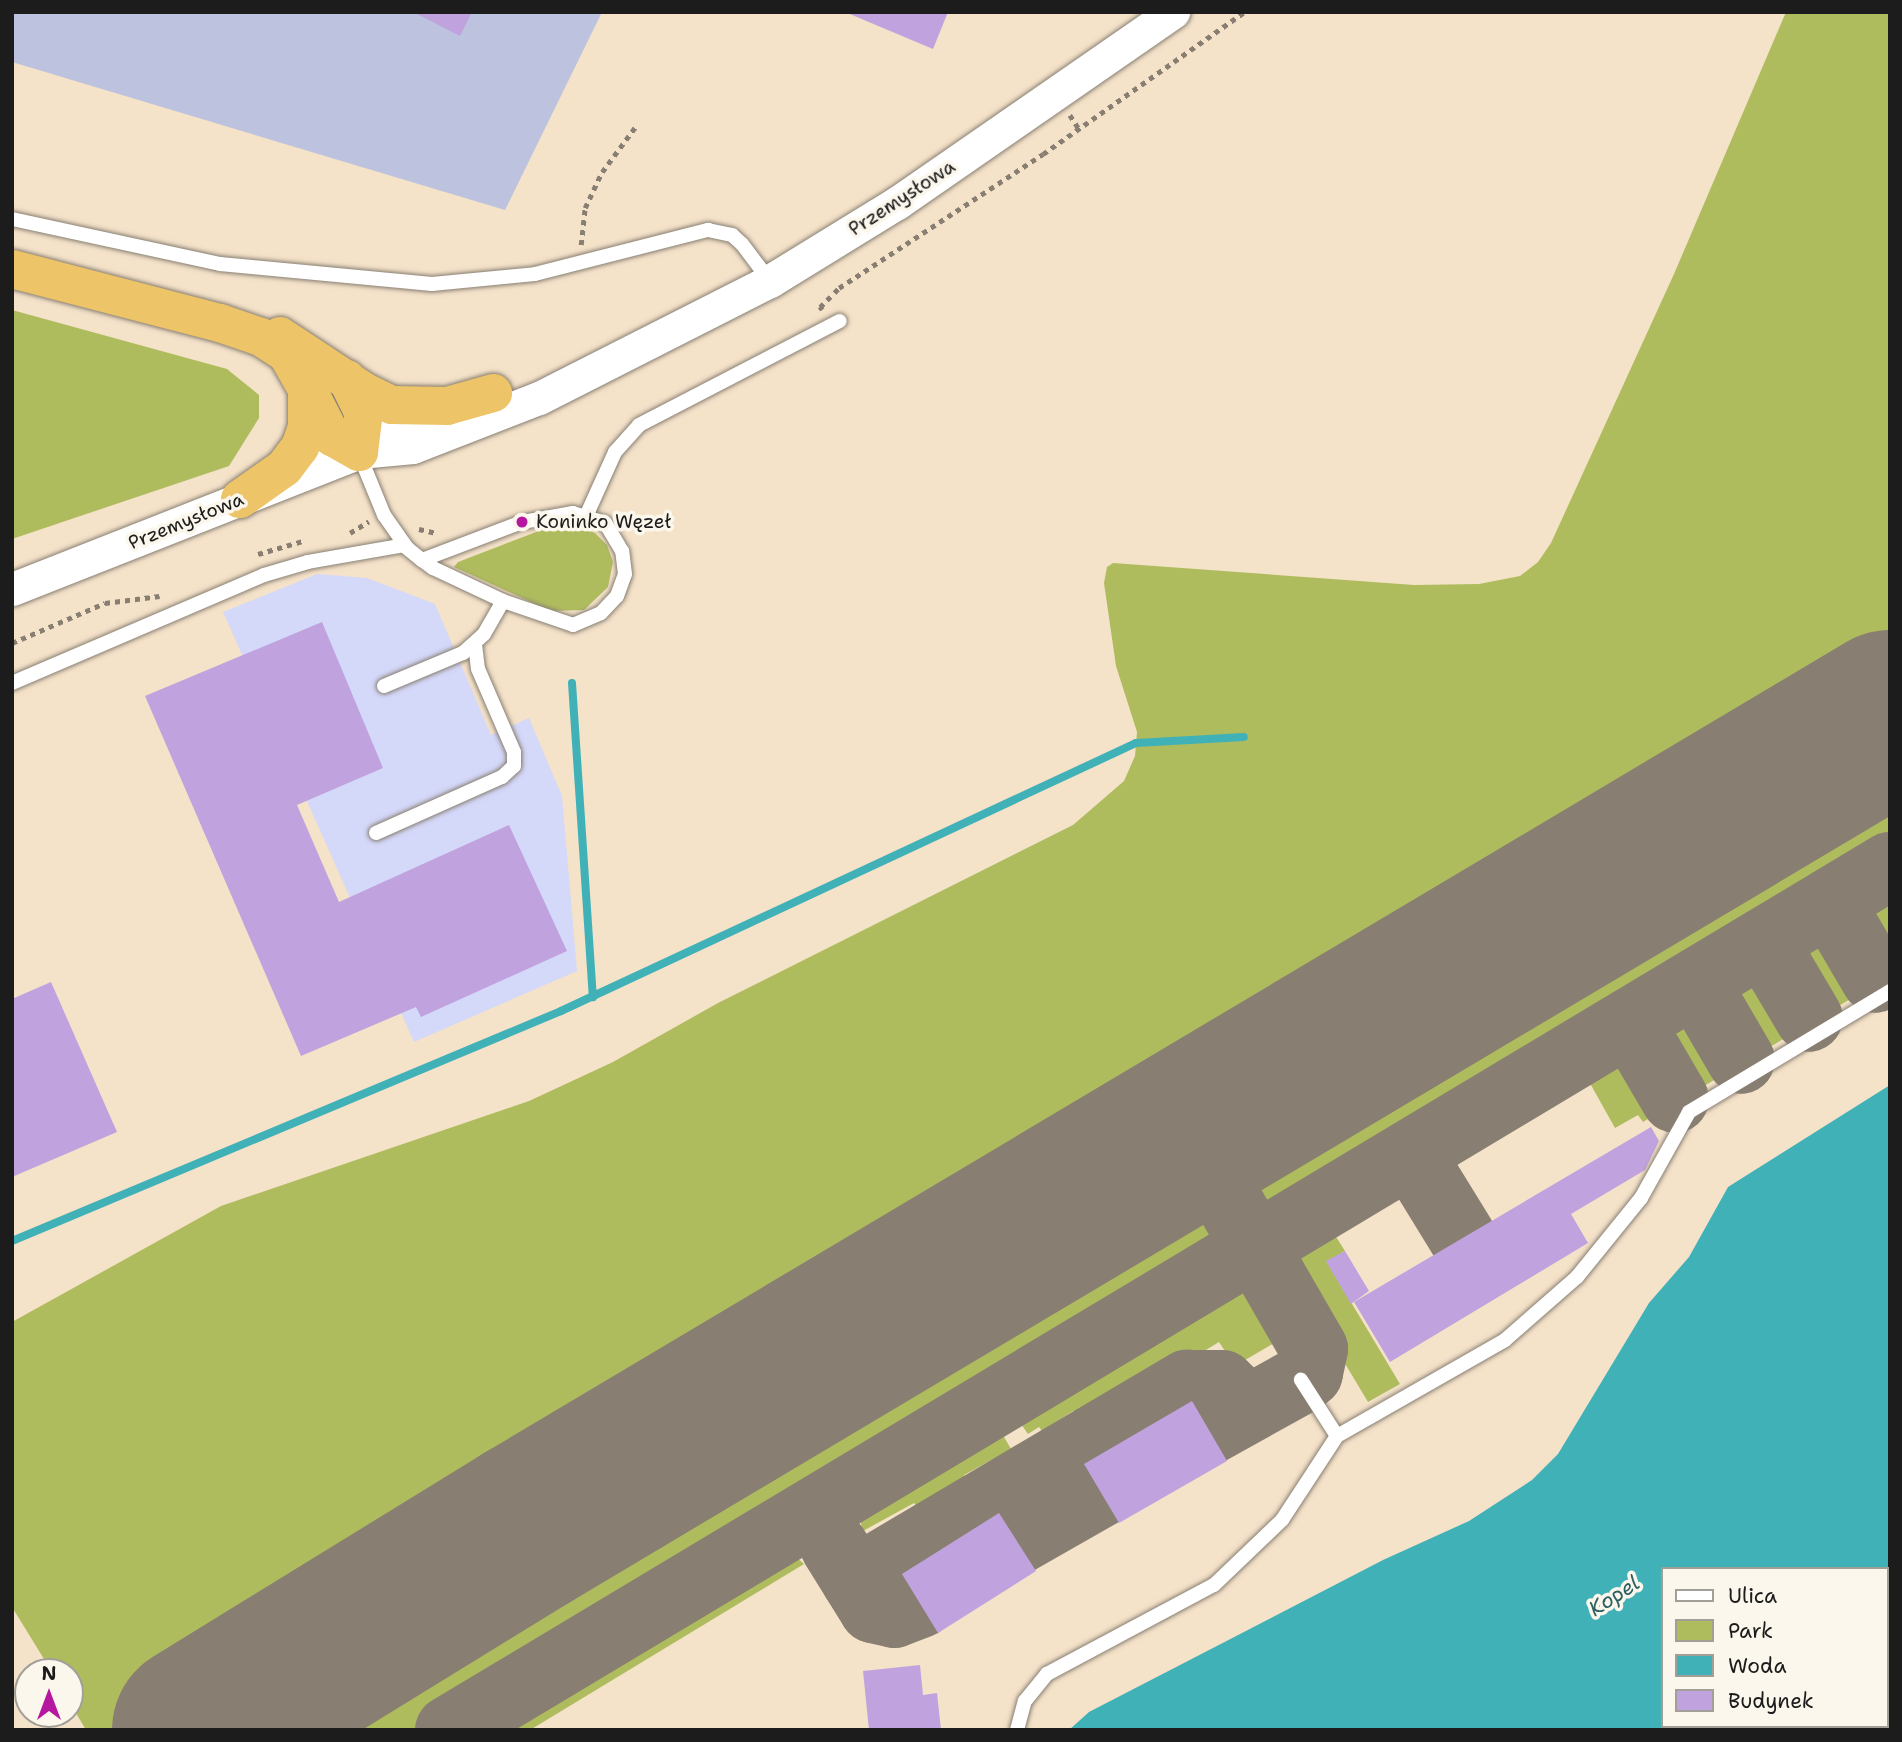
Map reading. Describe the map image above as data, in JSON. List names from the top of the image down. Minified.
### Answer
{"streets":{"street":["Przemysłowa"]},"water":["Kopel"],"places":["Koninko Węzeł"],"legend":["Ulica","Park","Woda","Budynek"],"north":"top"}
